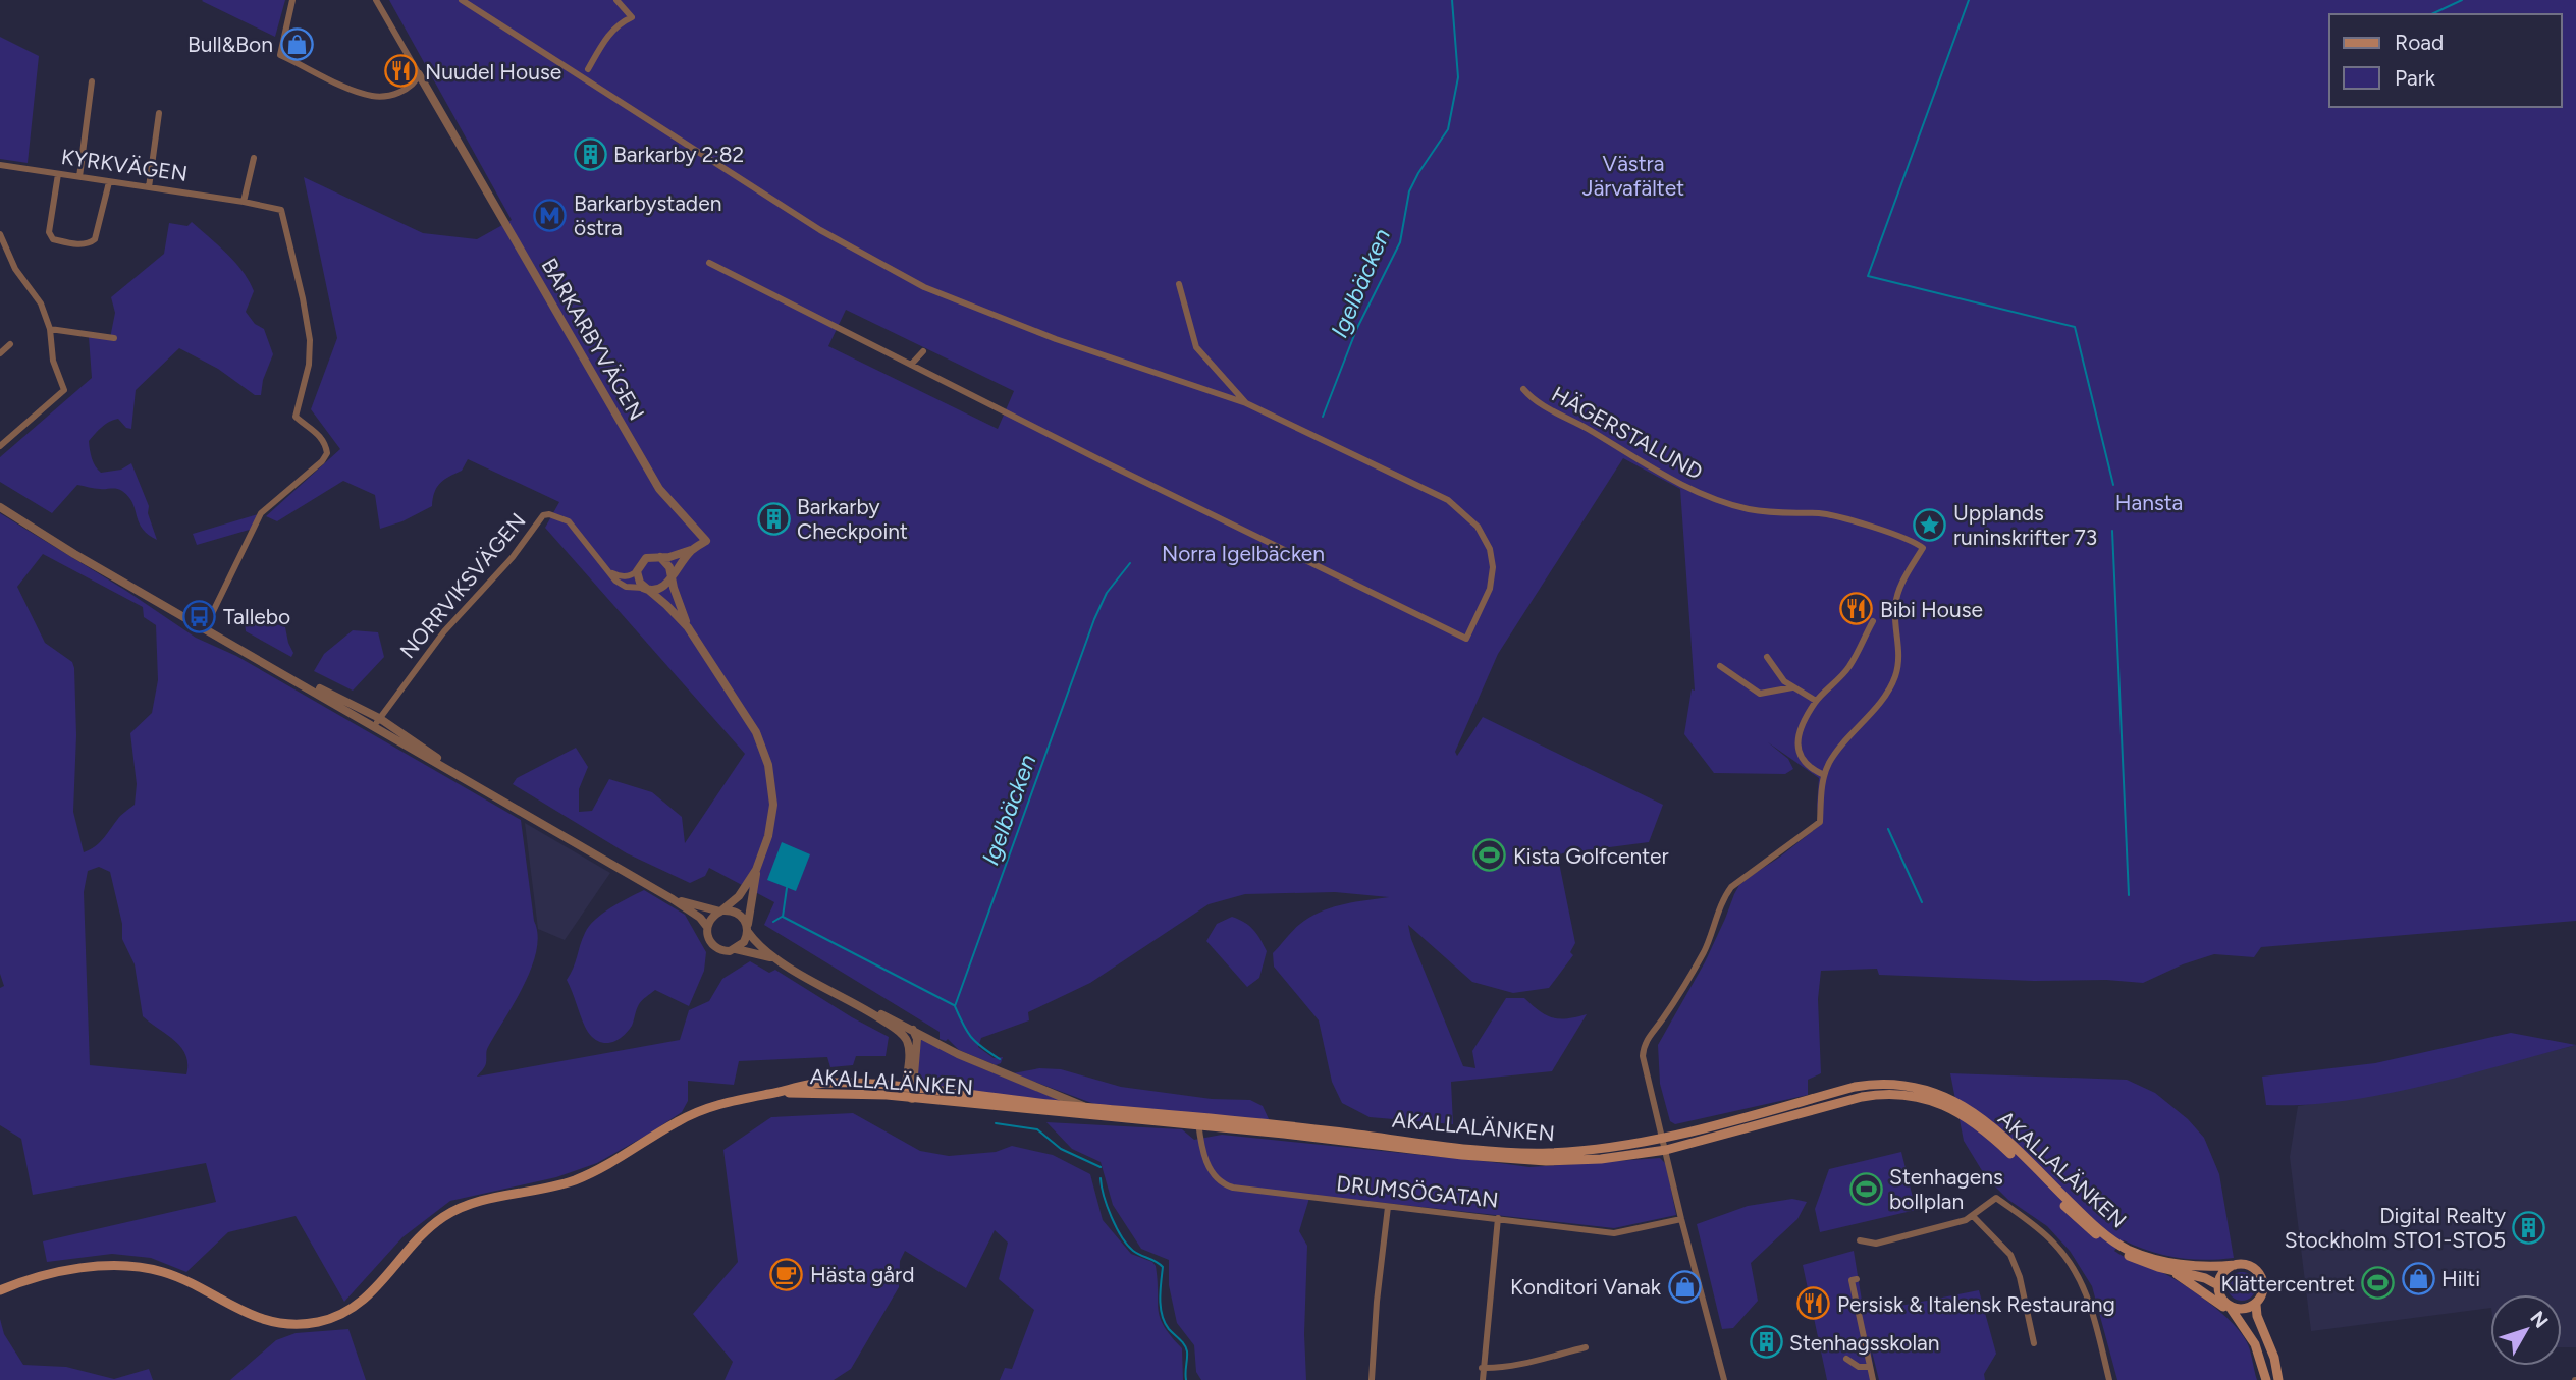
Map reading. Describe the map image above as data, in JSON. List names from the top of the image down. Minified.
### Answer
{"streets":{"main road":["AKALLALÄNKEN"],"street":["KYRKVÄGEN","BARKARBYVÄGEN","HÄGERSTALUND","NORRVIKSVÄGEN","DRUMSÖGATAN"]},"crossings":[["HÄGERSTALUND","AKALLALÄNKEN"],["HÄGERSTALUND","DRUMSÖGATAN"],["AKALLALÄNKEN","DRUMSÖGATAN"]],"water":["Igelbäcken"],"parks":["Västra Järvafältet","Hansta","Norra Igelbäcken"],"places":{"shop":["Bull&Bon","Hilti","Konditori Vanak"],"restaurant":["Nuudel House","Bibi House","Persisk & Italensk Restaurang"],"building":["Barkarby 2:82","Barkarby Checkpoint","Digital Realty Stockholm STO1-STO5","Stenhagsskolan"],"metro station":["Barkarbystaden östra"],"place":["Upplands runinskrifter 73"],"bus stop":["Tallebo"],"sports":["Kista Golfcenter","Stenhagens bollplan","Klättercentret"],"cafe":["Hästa gård"]},"legend":["Road","Park"],"north":"top right"}
